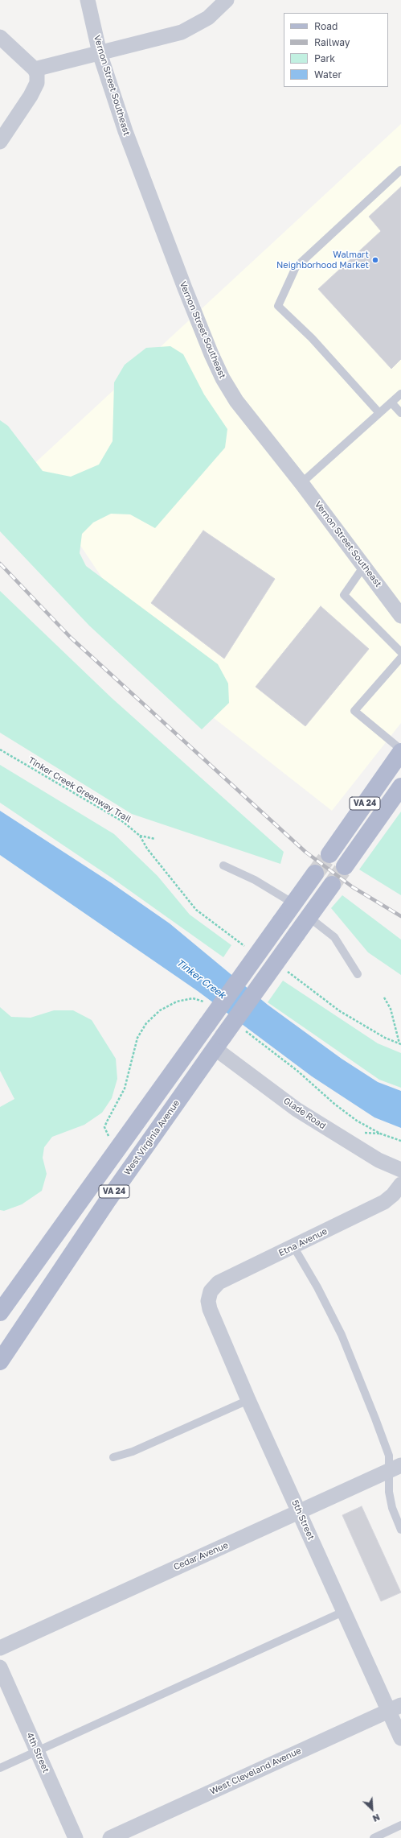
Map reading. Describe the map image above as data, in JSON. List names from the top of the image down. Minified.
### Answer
{"streets":{"main road":["VA 24","West Virginia Avenue"],"street":["Vernon Street Southeast","Glade Road","Etna Avenue","5th Street","Cedar Avenue","4th Street","West Cleveland Avenue"],"path":["Tinker Creek Greenway Trail"]},"crossings":[["VA 24","West Virginia Avenue"],["Glade Road","West Virginia Avenue"],["Etna Avenue","5th Street"],["5th Street","Cedar Avenue"],["5th Street","West Cleveland Avenue"]],"water":["Tinker Creek"],"places":["Walmart Neighborhood Market"],"legend":["Road","Railway","Park","Water"],"north":"bottom right"}
